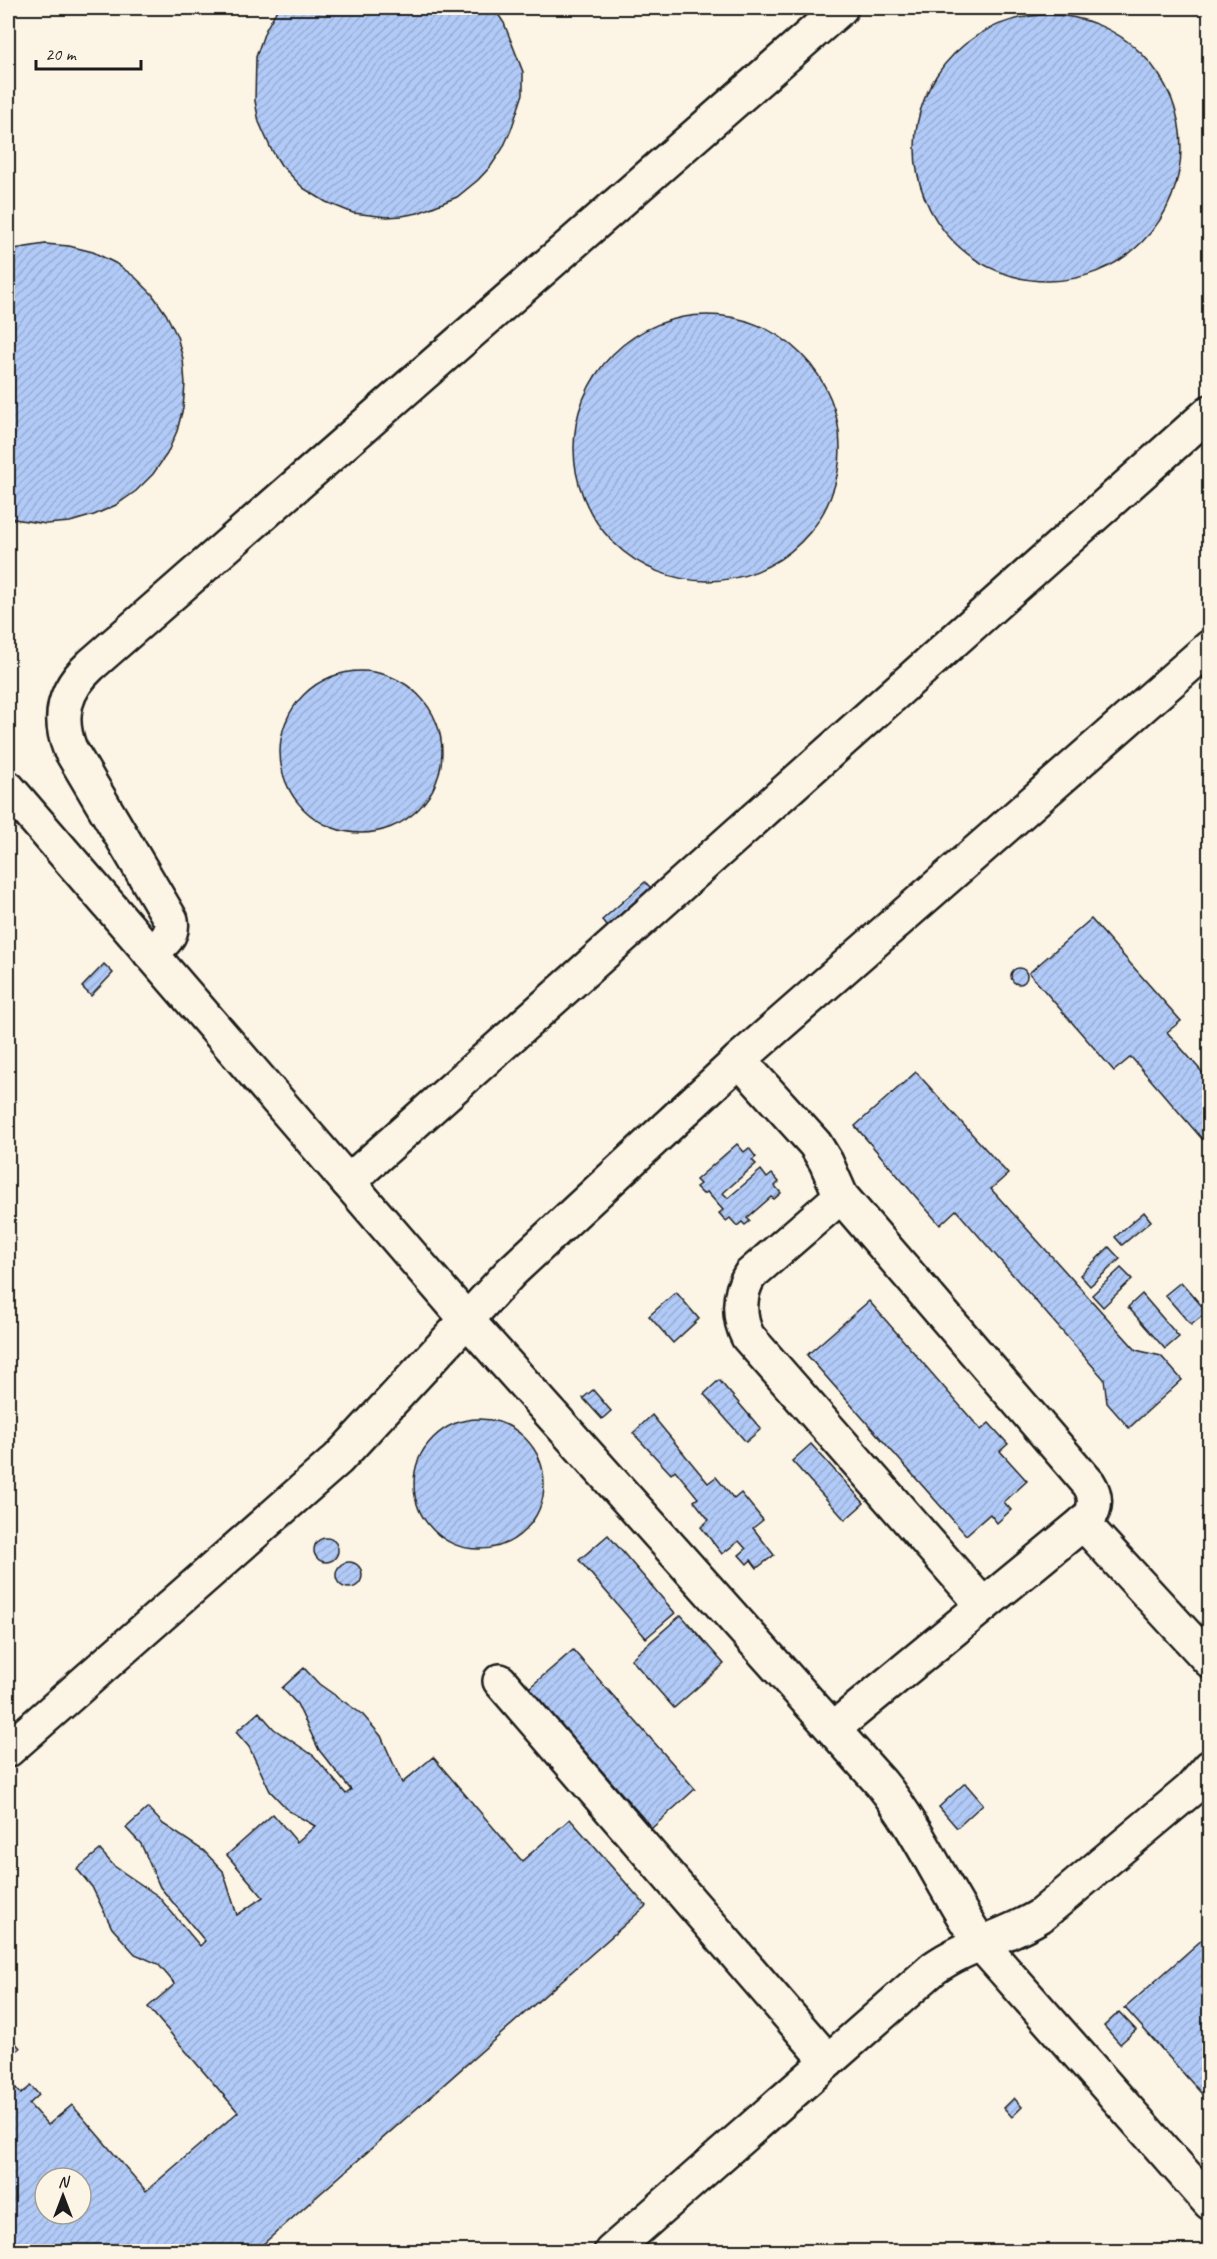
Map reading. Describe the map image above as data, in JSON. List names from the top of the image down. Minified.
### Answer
{"scale_bar":"20 m","north":"top"}
